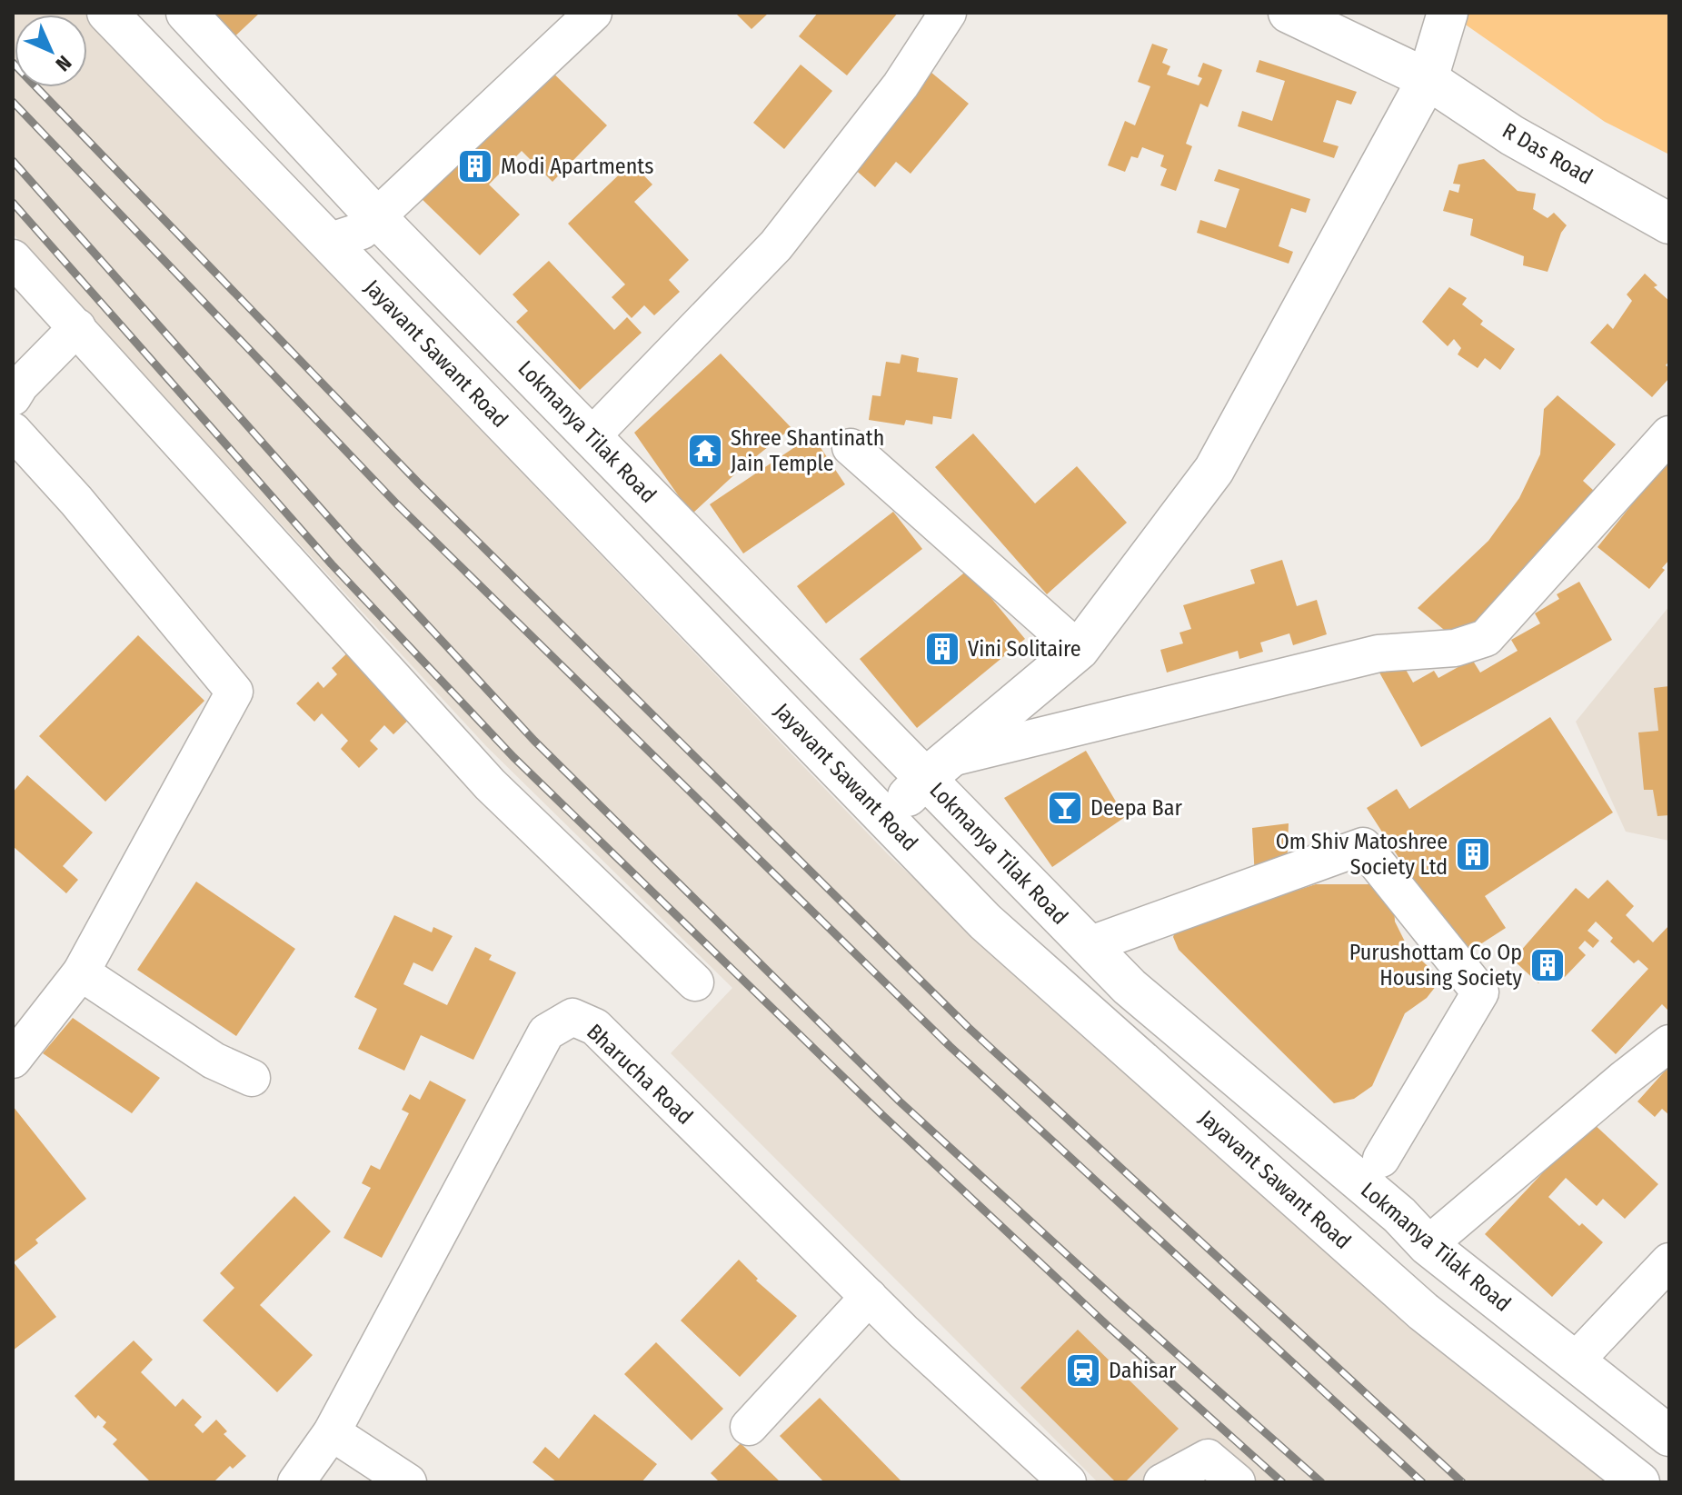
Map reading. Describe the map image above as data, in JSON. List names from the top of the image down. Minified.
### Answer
{"streets":{"street":["R Das Road","Jayavant Sawant Road","Lokmanya Tilak Road","Bharucha Road"]},"places":{"building":["Modi Apartments","Vini Solitaire","Om Shiv Matoshree Society Ltd","Purushottam Co Op Housing Society"],"temple":["Shree Shantinath Jain Temple"],"bar":["Deepa Bar"],"station":["Dahisar"]},"north":"bottom right"}
